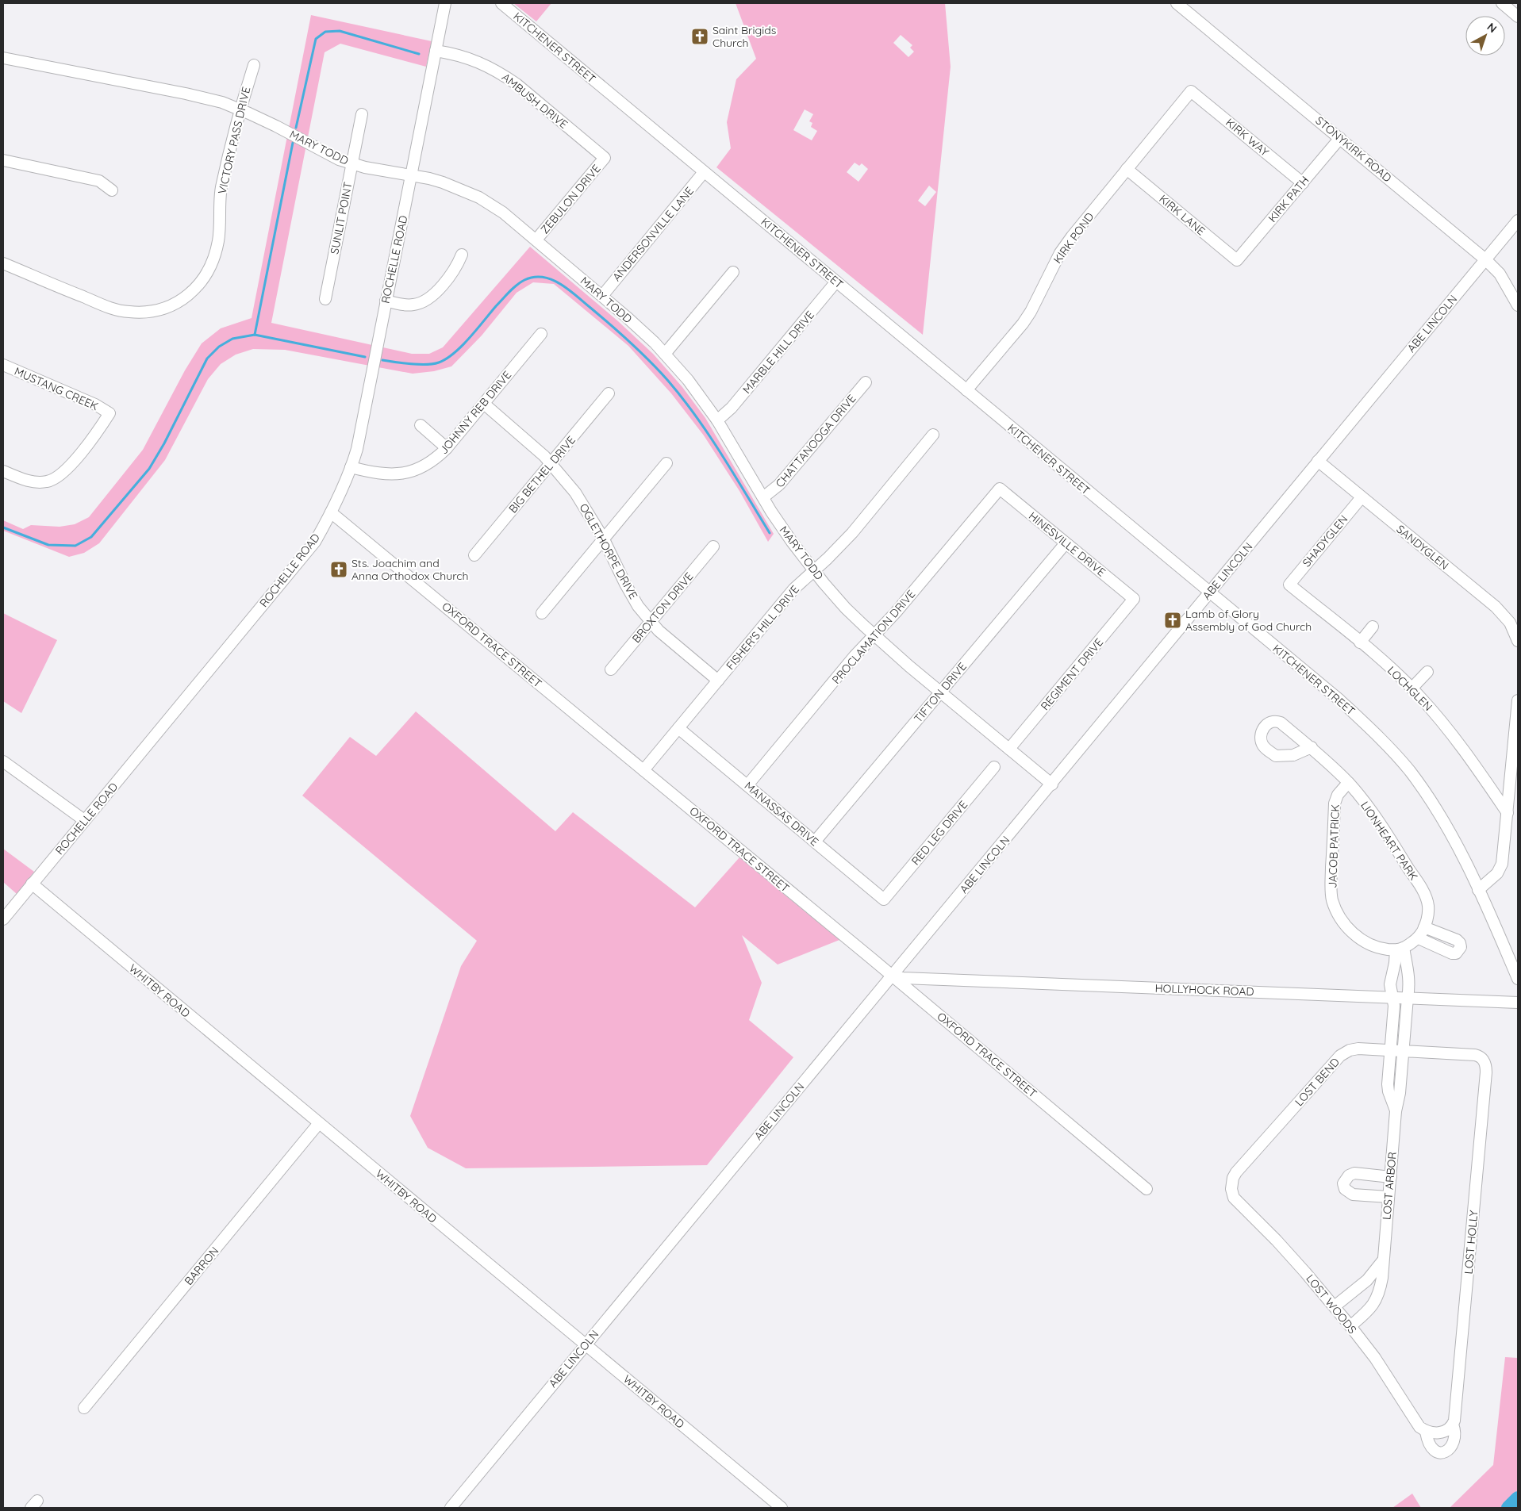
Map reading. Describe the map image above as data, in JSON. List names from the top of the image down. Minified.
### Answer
{"streets":{"street":["KITCHENER STREET","AMBUSH DRIVE","KIRK WAY","VICTORY PASS DRIVE","MARY TODD","STONYKIRK ROAD","ZEBULON DRIVE","KIRK PATH","KIRK LANE","SUNLIT POINT","ANDERSONVILLE LANE","KIRK POND","ROCHELLE ROAD","ABE LINCOLN","MARBLE HILL DRIVE","MUSTANG CREEK","JOHNNY REB DRIVE","CHATTANOOGA DRIVE","BIG BETHEL DRIVE","SHADYGLEN","HINESVILLE DRIVE","SANDYGLEN","OGLETHORPE DRIVE","BROXTON DRIVE","FISHER'S HILL DRIVE","PROCLAMATION DRIVE","OXFORD TRACE STREET","REGIMENT DRIVE","LOCHGLEN","TIFTON DRIVE","MANASSAS DRIVE","RED LEG DRIVE","LIONHEART PARK","JACOB PATRICK","HOLLYHOCK ROAD","WHITBY ROAD","LOST BEND","LOST ARBOR","LOST HOLLY","BARRON","LOST WOODS"]},"crossings":[["KITCHENER STREET","ANDERSONVILLE LANE"],["KITCHENER STREET","KIRK POND"],["KITCHENER STREET","ABE LINCOLN"],["KITCHENER STREET","MARBLE HILL DRIVE"],["AMBUSH DRIVE","ZEBULON DRIVE"],["AMBUSH DRIVE","ROCHELLE ROAD"],["KIRK WAY","KIRK PATH"],["KIRK WAY","KIRK POND"],["VICTORY PASS DRIVE","MARY TODD"],["MARY TODD","ZEBULON DRIVE"],["MARY TODD","SUNLIT POINT"],["MARY TODD","ANDERSONVILLE LANE"],["MARY TODD","ROCHELLE ROAD"],["MARY TODD","ABE LINCOLN"],["MARY TODD","MARBLE HILL DRIVE"],["MARY TODD","CHATTANOOGA DRIVE"],["MARY TODD","FISHER'S HILL DRIVE"],["MARY TODD","PROCLAMATION DRIVE"],["MARY TODD","REGIMENT DRIVE"],["MARY TODD","TIFTON DRIVE"],["STONYKIRK ROAD","KIRK PATH"],["STONYKIRK ROAD","ABE LINCOLN"],["KIRK PATH","KIRK LANE"],["KIRK LANE","KIRK POND"],["ROCHELLE ROAD","JOHNNY REB DRIVE"],["ROCHELLE ROAD","OXFORD TRACE STREET"],["ROCHELLE ROAD","WHITBY ROAD"],["ABE LINCOLN","SANDYGLEN"],["ABE LINCOLN","OXFORD TRACE STREET"],["ABE LINCOLN","HOLLYHOCK ROAD"],["ABE LINCOLN","WHITBY ROAD"],["JOHNNY REB DRIVE","OGLETHORPE DRIVE"],["BIG BETHEL DRIVE","OGLETHORPE DRIVE"],["SHADYGLEN","SANDYGLEN"],["SHADYGLEN","LOCHGLEN"],["HINESVILLE DRIVE","PROCLAMATION DRIVE"],["HINESVILLE DRIVE","REGIMENT DRIVE"],["HINESVILLE DRIVE","TIFTON DRIVE"],["OGLETHORPE DRIVE","BROXTON DRIVE"],["OGLETHORPE DRIVE","FISHER'S HILL DRIVE"],["FISHER'S HILL DRIVE","OXFORD TRACE STREET"],["FISHER'S HILL DRIVE","MANASSAS DRIVE"],["PROCLAMATION DRIVE","MANASSAS DRIVE"],["OXFORD TRACE STREET","HOLLYHOCK ROAD"],["TIFTON DRIVE","MANASSAS DRIVE"],["MANASSAS DRIVE","RED LEG DRIVE"],["LIONHEART PARK","JACOB PATRICK"],["HOLLYHOCK ROAD","LOST ARBOR"],["WHITBY ROAD","BARRON"],["LOST BEND","LOST ARBOR"],["LOST BEND","LOST HOLLY"],["LOST BEND","LOST WOODS"],["LOST ARBOR","LOST WOODS"],["LOST HOLLY","LOST WOODS"]],"places":{"church":["Saint Brigids Church","Sts. Joachim and Anna Orthodox Church","Lamb of Glory Assembly of God Church"]},"north":"top right"}
